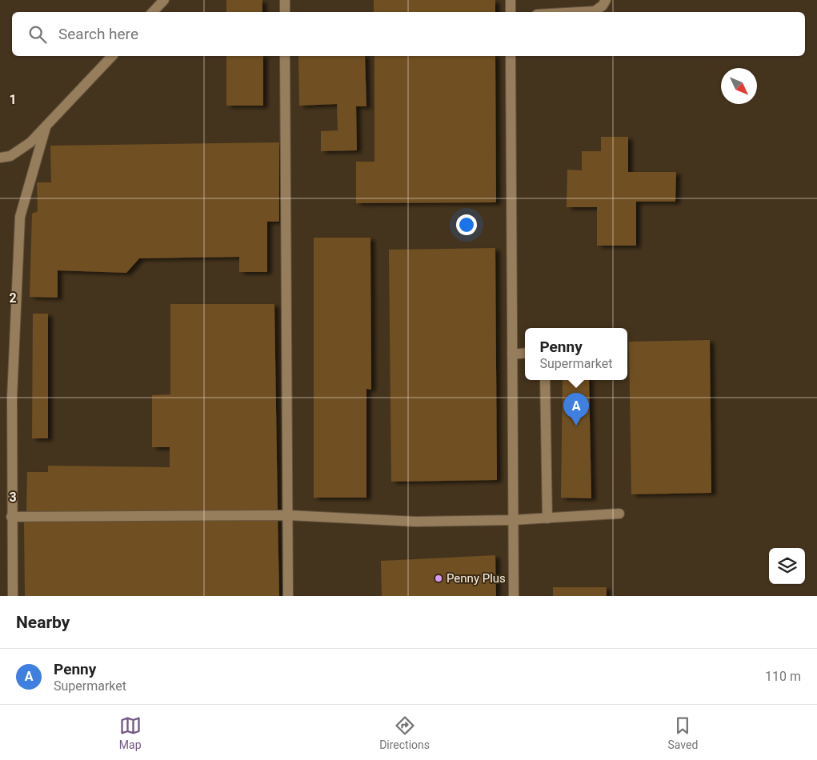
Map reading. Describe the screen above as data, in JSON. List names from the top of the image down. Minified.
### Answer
{"places":["Penny Plus"],"north":"bottom right","page":{"search":"Search here","popup":["Penny","Supermarket"],"pins":"A","heading":"Nearby","list":[{"mark":"A","name":"Penny","note":"Supermarket","value":"110 m"}],"nav":["Map","Directions","Saved"]},"grid":{"rows":["1","2","3"]}}
